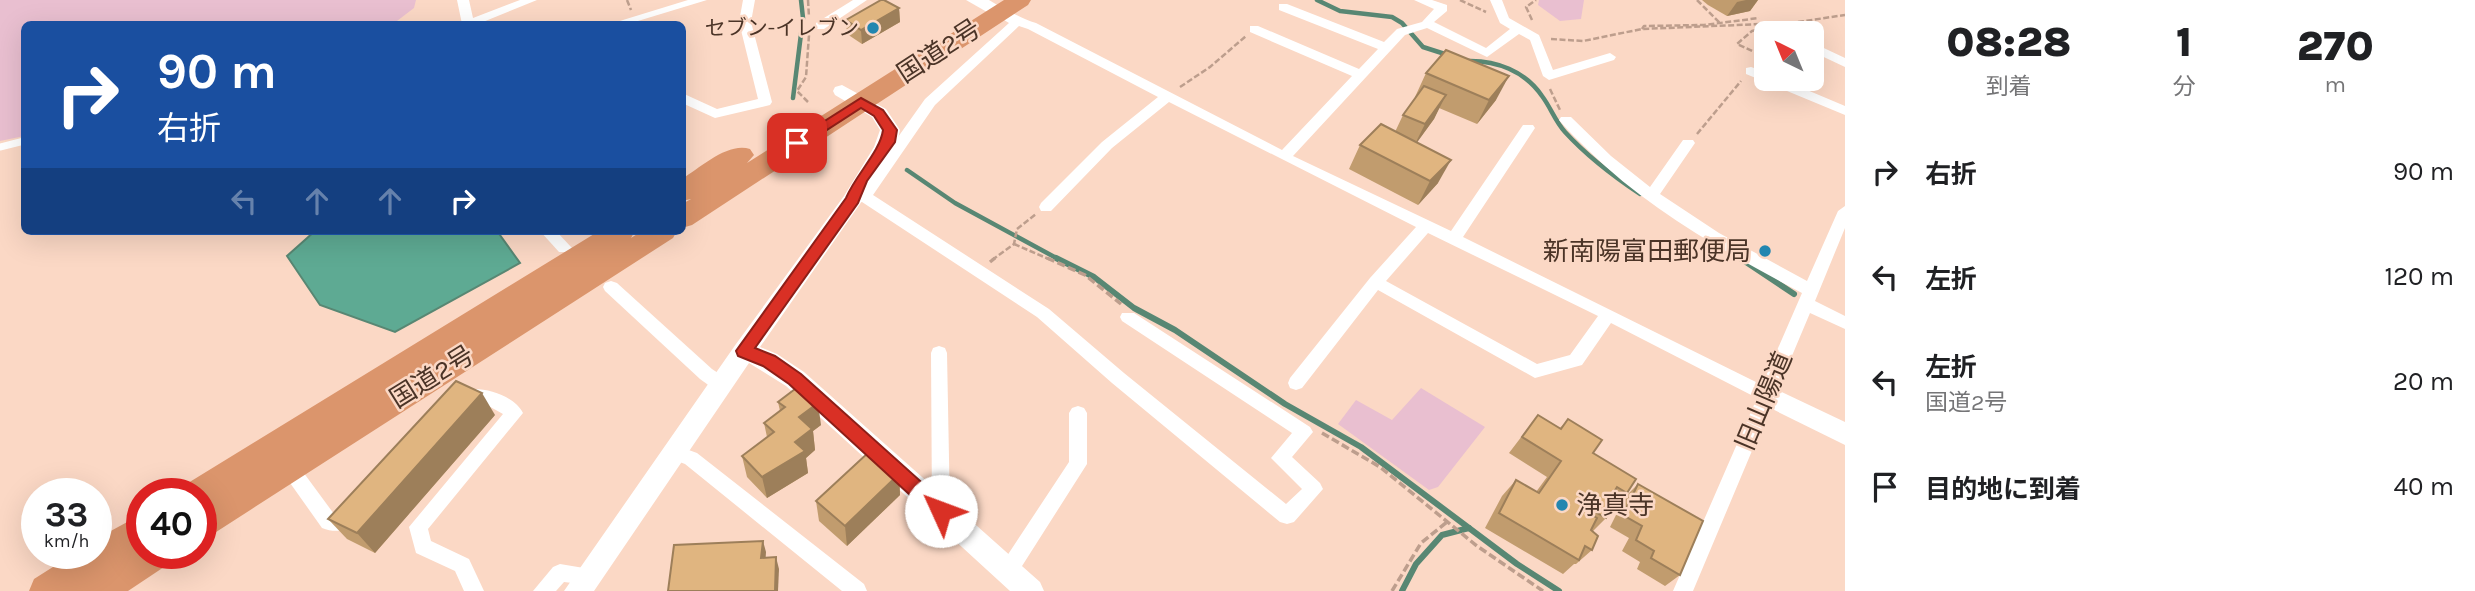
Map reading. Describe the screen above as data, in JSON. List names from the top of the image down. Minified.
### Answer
{"streets":{"highway":["国道2号"],"street":["旧山陽道"]},"places":["セブン-イレブン","新南陽富田郵便局","浄真寺"],"north":"top left","page":{"eta":["08:28","到着","1","分","270","m"],"turn":["90 m","右折"],"list":[{"name":"右折","value":"90 m"},{"name":"左折","value":"120 m"},{"name":"左折","note":"国道2号","value":"20 m"},{"name":"目的地に到着","value":"40 m"}],"speed":"33 km/h","limit":"40"}}
